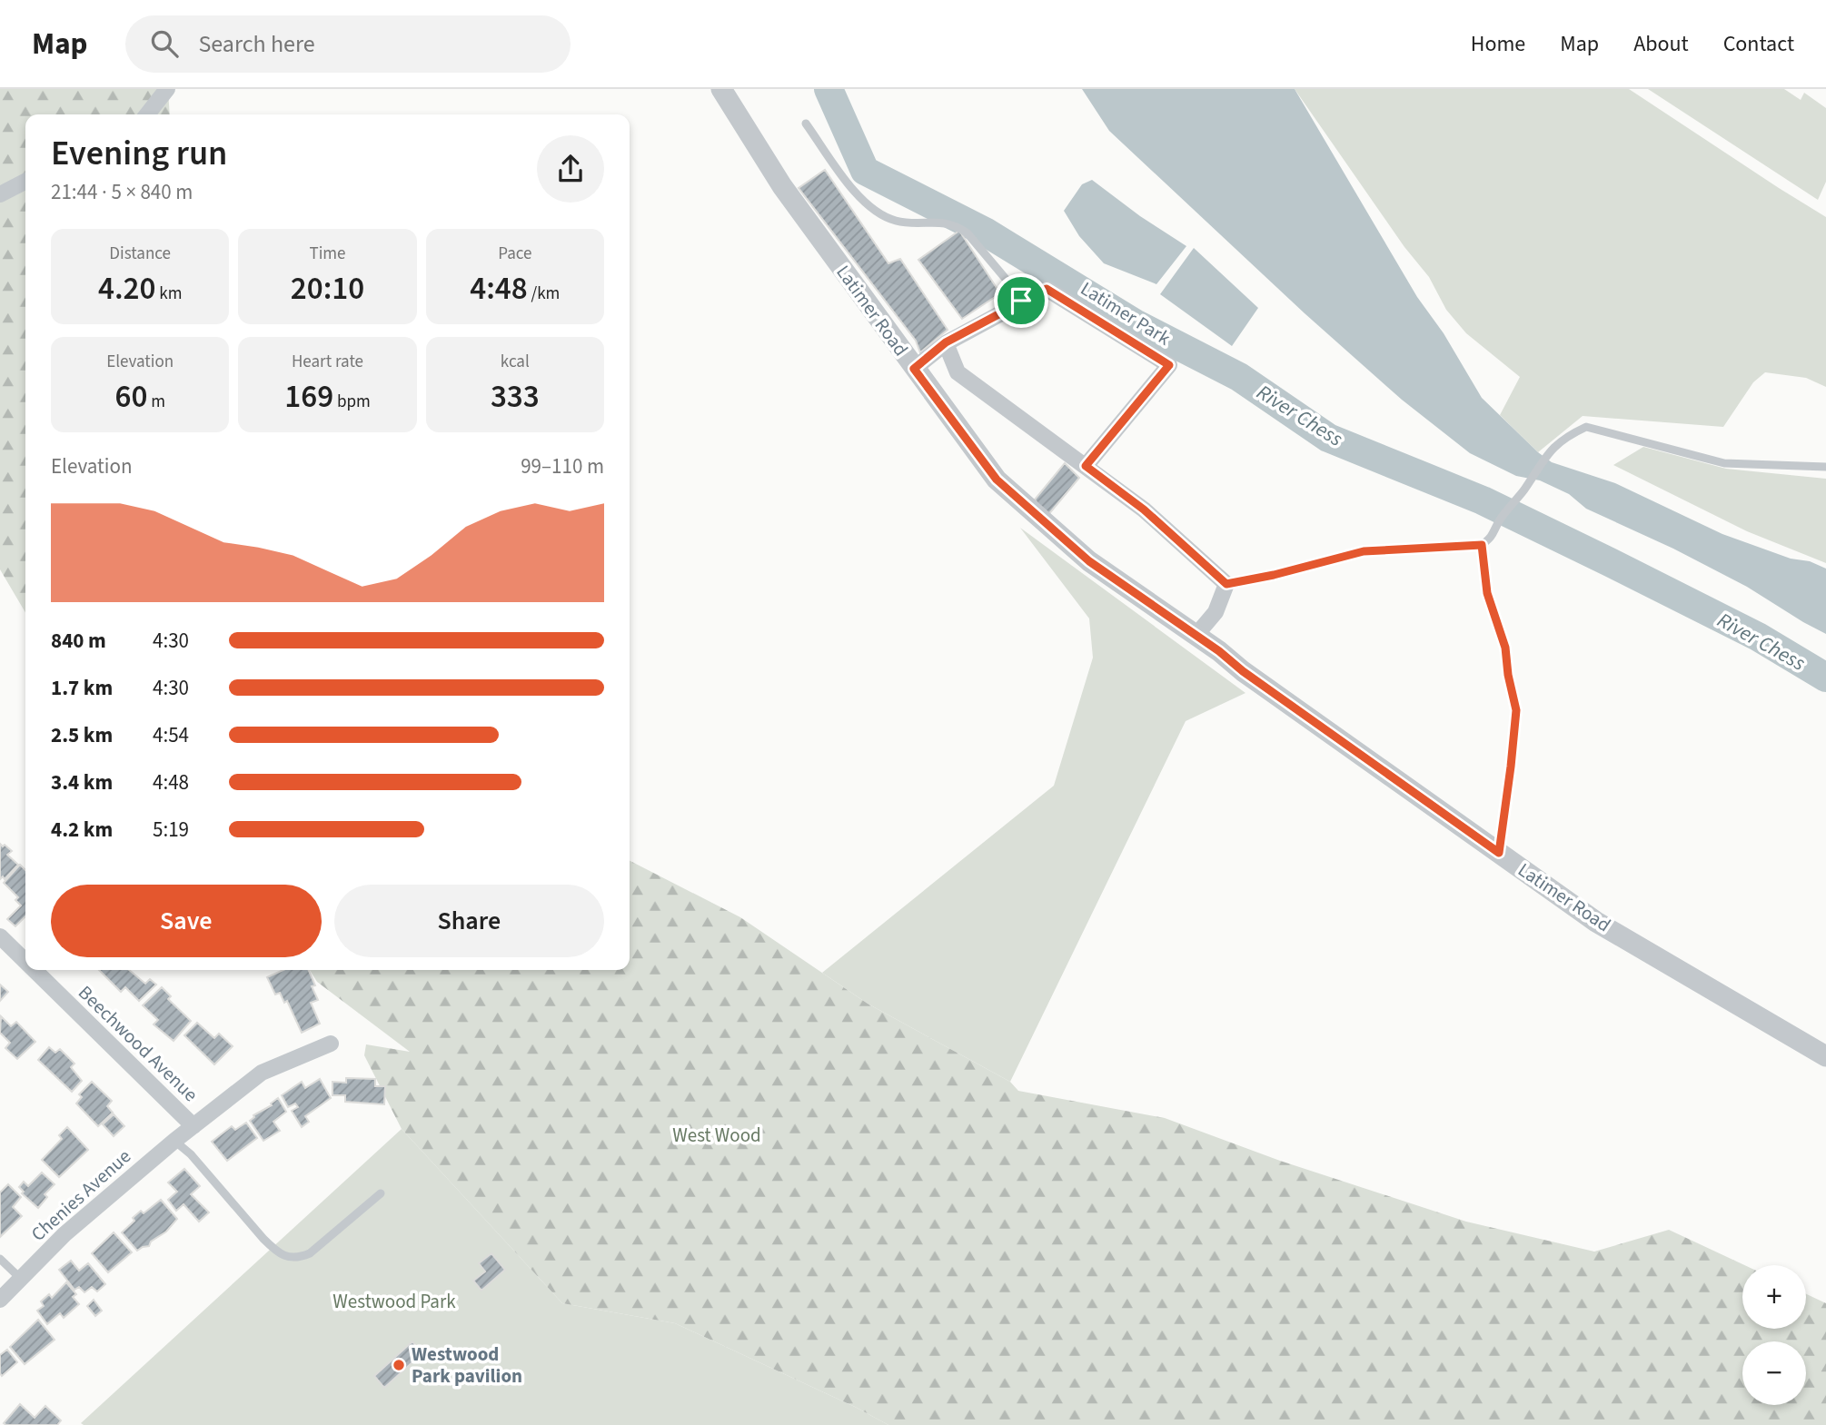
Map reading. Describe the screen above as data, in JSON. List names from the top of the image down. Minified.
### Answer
{"streets":{"street":["Latimer Road","Latimer Park","Beechwood Avenue","Chenies Avenue"]},"crossings":[["Latimer Road","Latimer Park"],["Beechwood Avenue","Chenies Avenue"]],"water":["River Chess"],"parks":["West Wood","Westwood Park"],"places":["Westwood Park pavilion"],"page":{"header":"Map","search":"Search here","nav":["Home","Map","About","Contact"],"heading":["Evening run","21:44 · 5 × 840 m"],"stats":[["Distance","4.20 km"],["Time","20:10"],["Pace","4:48 /km"],["Elevation","60 m"],["Heart rate","169 bpm"],["kcal","333"]],"chart":["Elevation","99–110 m"],"list":[{"name":"840 m","note":"4:30"},{"name":"1.7 km","note":"4:30"},{"name":"2.5 km","note":"4:54"},{"name":"3.4 km","note":"4:48"},{"name":"4.2 km","note":"5:19"}],"buttons":["Save","Share"],"map_buttons":["+","−"]}}
